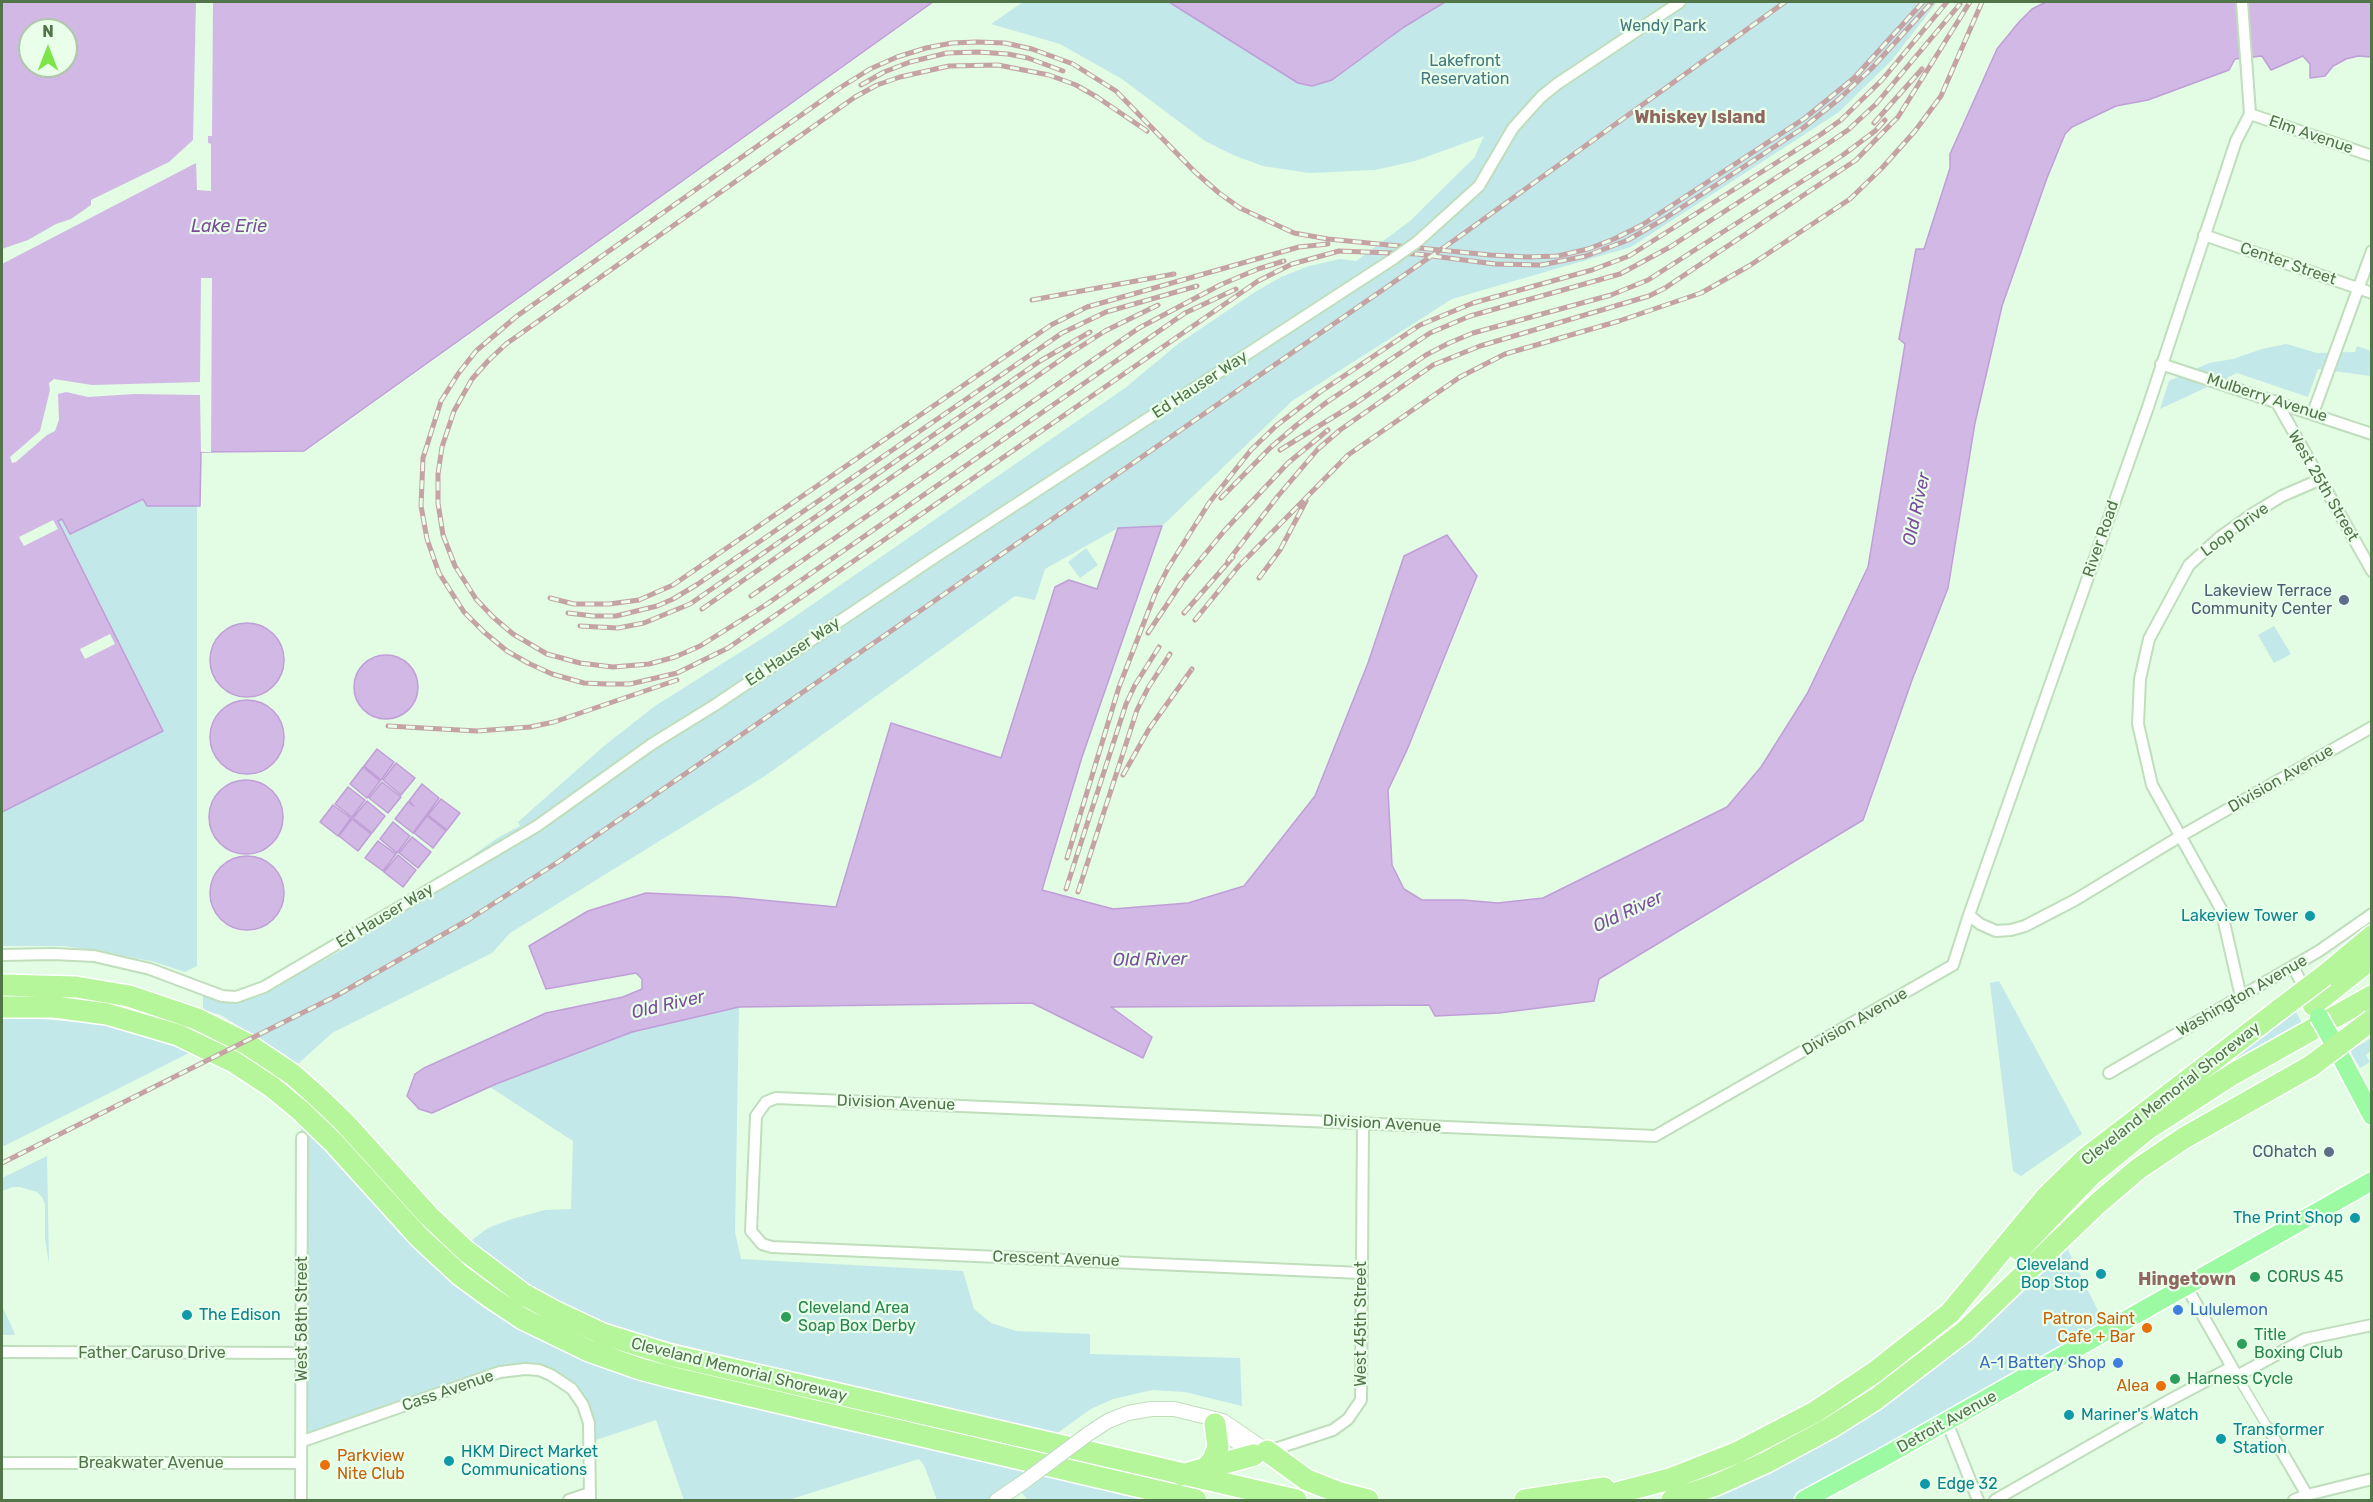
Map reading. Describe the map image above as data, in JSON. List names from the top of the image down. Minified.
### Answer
{"streets":{"highway":["Cleveland Memorial Shoreway"],"main road":["Detroit Avenue"],"street":["Elm Avenue","Center Street","Ed Hauser Way","Mulberry Avenue","West 25th Street","Loop Drive","River Road","Division Avenue","Washington Avenue","Crescent Avenue","West 58th Street","West 45th Street","Father Caruso Drive","Cass Avenue","Breakwater Avenue"]},"crossings":[["Elm Avenue","River Road"],["Center Street","River Road"],["Mulberry Avenue","West 25th Street"],["Mulberry Avenue","River Road"],["West 25th Street","Loop Drive"],["Loop Drive","Division Avenue"],["Loop Drive","Washington Avenue"],["River Road","Division Avenue"],["Division Avenue","Crescent Avenue"],["Division Avenue","West 45th Street"],["Crescent Avenue","West 45th Street"],["West 58th Street","Father Caruso Drive"],["West 58th Street","Cass Avenue"],["West 58th Street","Breakwater Avenue"]],"districts":["Whiskey Island","Hingetown"],"water":["Lake Erie","Old River"],"parks":["Wendy Park","Lakefront Reservation"],"places":["Lakeview Terrace Community Center","Lakeview Tower","COhatch","The Print Shop","Cleveland Bop Stop","CORUS 45","Lululemon","The Edison","Cleveland Area Soap Box Derby","Patron Saint Cafe + Bar","Title Boxing Club","A-1 Battery Shop","Harness Cycle","Alea","Mariner's Watch","Transformer Station","HKM Direct Market Communications","Parkview Nite Club","Edge 32"],"north":"top"}
